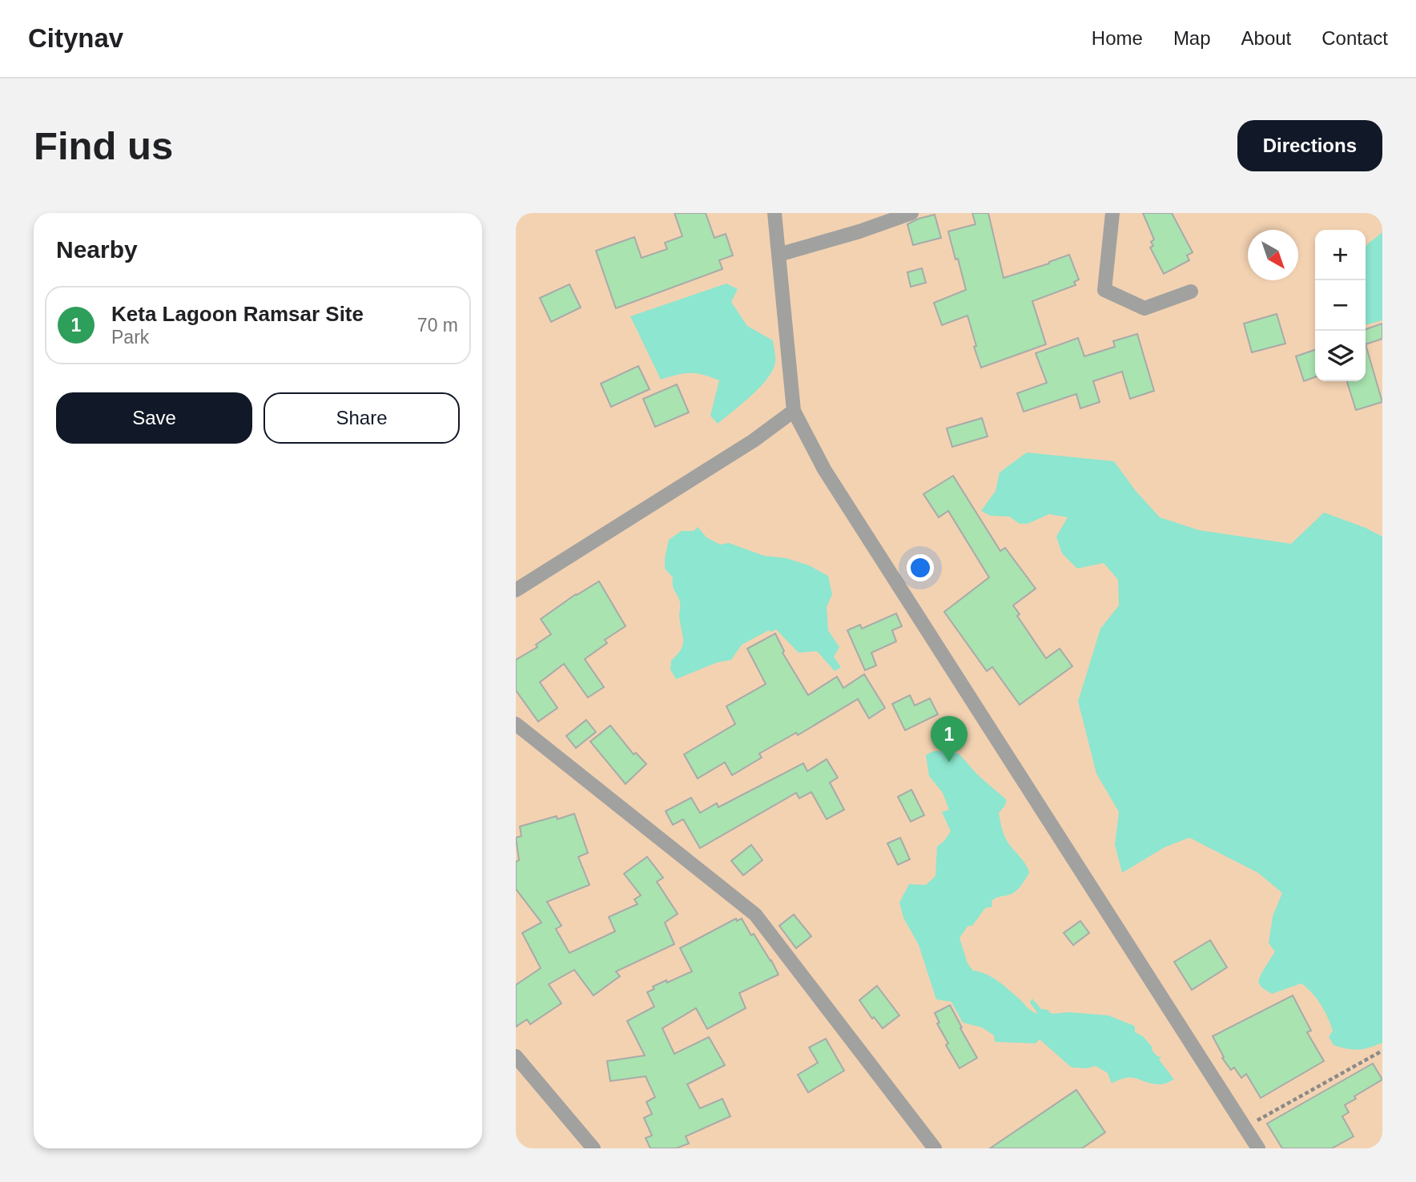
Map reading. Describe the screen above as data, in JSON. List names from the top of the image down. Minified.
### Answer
{"north":"bottom right","page":{"header":"Citynav","nav":["Home","Map","About","Contact"],"buttons":["Directions",["Save","Share"]],"title":"Find us","heading":"Nearby","map_buttons":["+","−"],"list":[{"mark":"1","name":"Keta Lagoon Ramsar Site","note":"Park","value":"70 m"}],"pins":"1"}}
